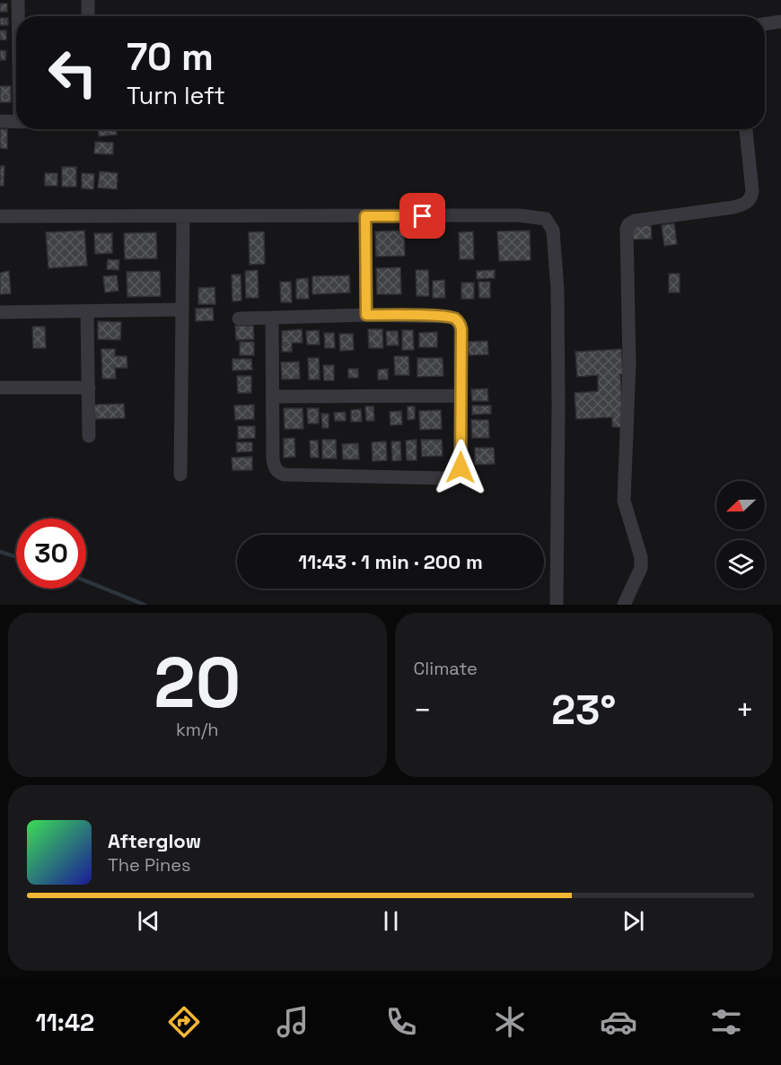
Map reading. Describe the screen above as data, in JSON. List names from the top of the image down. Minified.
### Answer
{"north":"left","page":{"turn":["70 m","Turn left"],"limit":"30","trip":"11:43 · 1 min · 200 m","tile":[["20","km/h"],"Climate"],"heat":["−","23°","+"],"song":["Afterglow","The Pines"],"tabs":"11:42"}}
